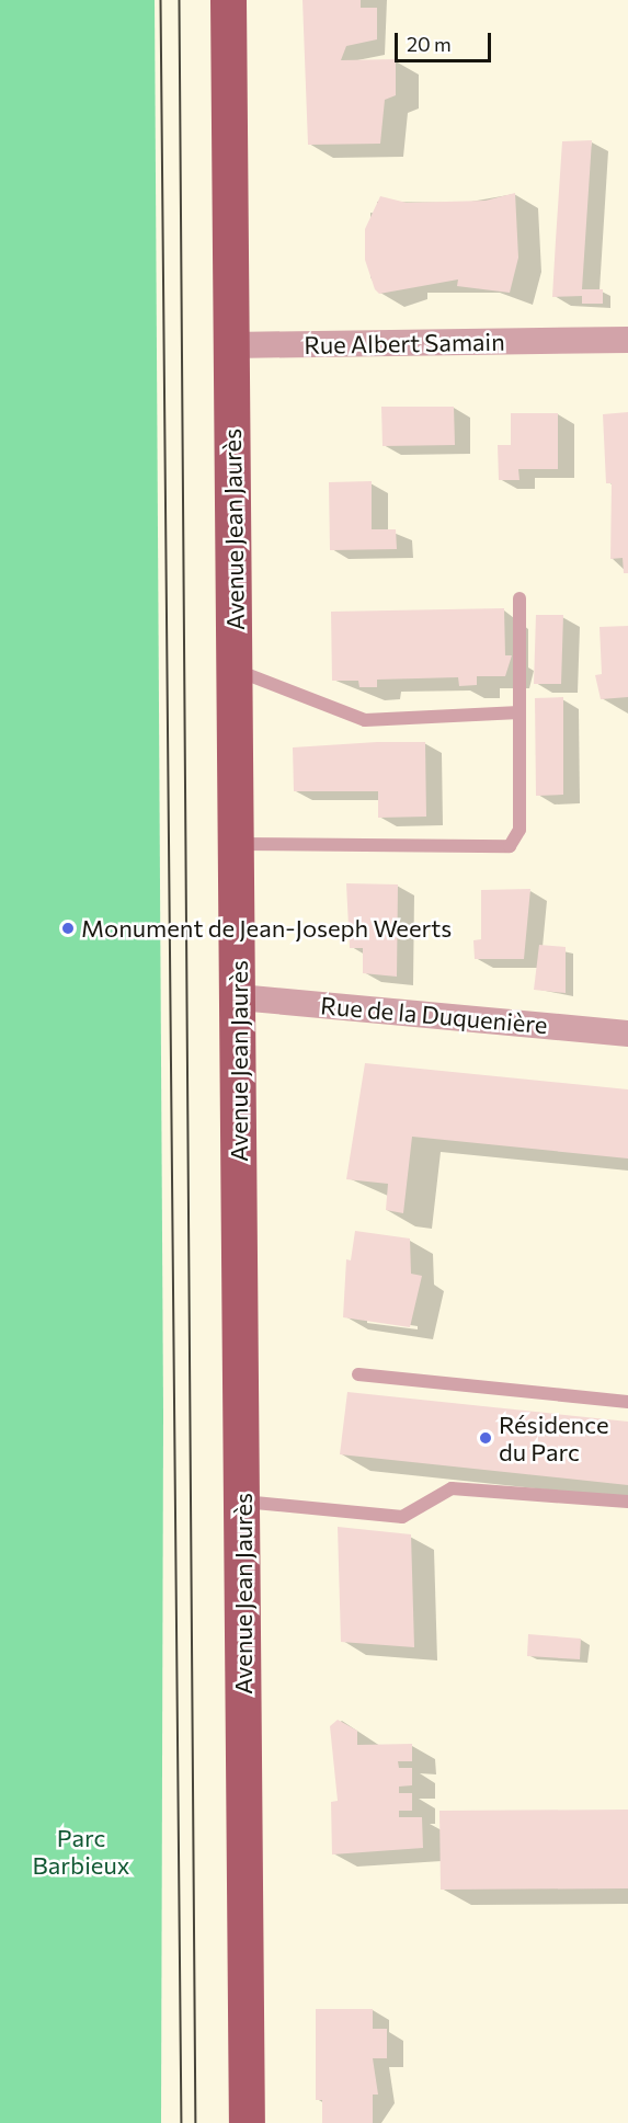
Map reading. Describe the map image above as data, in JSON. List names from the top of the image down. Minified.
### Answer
{"streets":{"main road":["Avenue Jean Jaurès"],"street":["Rue Albert Samain","Rue de la Duquenière"]},"crossings":[["Rue Albert Samain","Avenue Jean Jaurès"],["Avenue Jean Jaurès","Rue de la Duquenière"]],"parks":["Parc Barbieux"],"places":["Monument de Jean-Joseph Weerts","Résidence du Parc"],"scale_bar":"20 m"}
